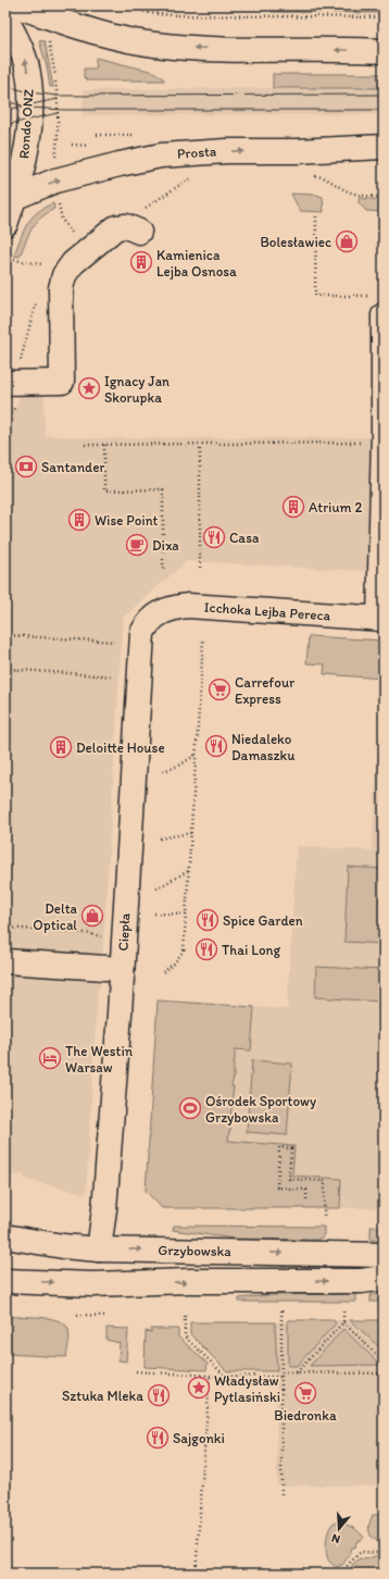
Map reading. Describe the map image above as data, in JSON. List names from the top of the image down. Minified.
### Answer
{"streets":{"street":["Rondo ONZ","Prosta","Icchoka Lejba Pereca","Ciepła","Grzybowska"]},"crossings":[["Rondo ONZ","Prosta"],["Icchoka Lejba Pereca","Ciepła"],["Ciepła","Grzybowska"]],"one_way":["Rondo ONZ"],"places":{"shop":["Bolesławiec","Delta Optical"],"building":["Kamienica Lejba Osnosa","Atrium 2","Wise Point","Deloitte House"],"place":["Ignacy Jan Skorupka","Władysław Pytlasiński"],"bank":["Santander"],"restaurant":["Casa","Niedaleko Damaszku","Spice Garden","Thai Long","Sztuka Mleka","Sajgonki"],"cafe":["Dixa"],"supermarket":["Carrefour Express","Biedronka"],"hotel":["The Westin Warsaw"],"sports":["Ośrodek Sportowy Grzybowska"]},"north":"bottom"}
